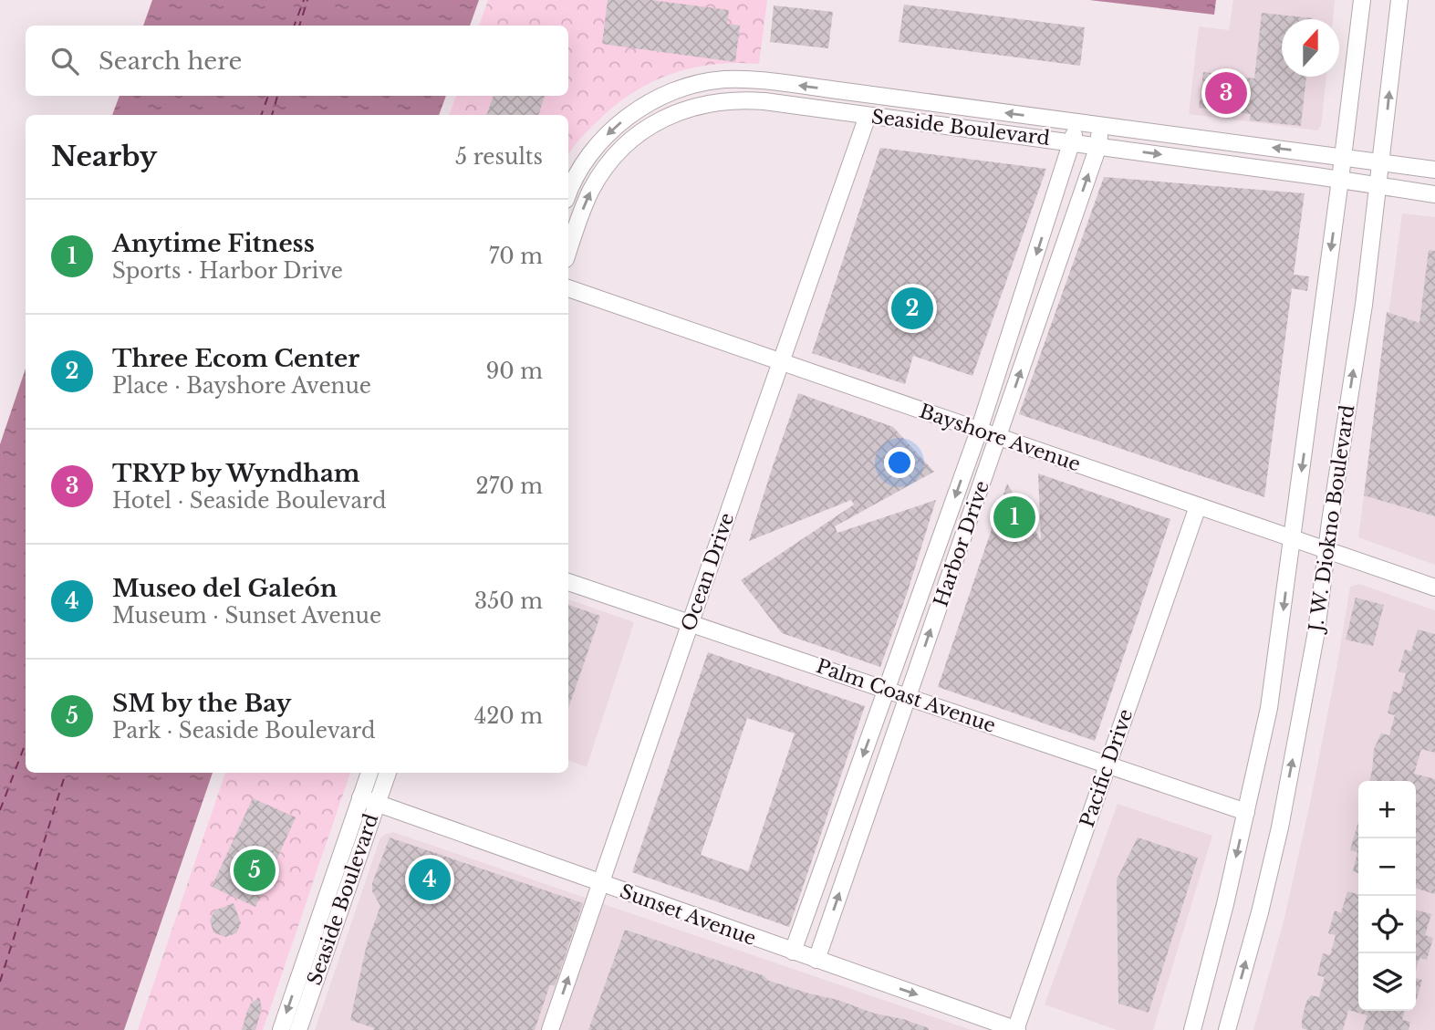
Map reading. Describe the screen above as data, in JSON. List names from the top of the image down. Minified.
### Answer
{"streets":{"street":["Seaside Boulevard","Bayshore Avenue","J. W. Diokno Boulevard","Harbor Drive","Ocean Drive","Palm Coast Avenue","Pacific Drive","Sunset Avenue"]},"crossings":[["Seaside Boulevard","J. W. Diokno Boulevard"],["Seaside Boulevard","Harbor Drive"],["Seaside Boulevard","Ocean Drive"],["Seaside Boulevard","Sunset Avenue"],["Bayshore Avenue","J. W. Diokno Boulevard"],["Bayshore Avenue","Harbor Drive"],["Bayshore Avenue","Ocean Drive"],["Bayshore Avenue","Pacific Drive"],["J. W. Diokno Boulevard","Palm Coast Avenue"],["Harbor Drive","Palm Coast Avenue"],["Harbor Drive","Sunset Avenue"],["Ocean Drive","Palm Coast Avenue"],["Ocean Drive","Sunset Avenue"],["Palm Coast Avenue","Pacific Drive"],["Pacific Drive","Sunset Avenue"]],"north":"top","page":{"search":"Search here","pins":["3","2","1","5","4"],"heading":["Nearby","5 results"],"list":[{"mark":"1","name":"Anytime Fitness","note":"Sports · Harbor Drive","value":"70 m"},{"mark":"2","name":"Three Ecom Center","note":"Place · Bayshore Avenue","value":"90 m"},{"mark":"3","name":"TRYP by Wyndham","note":"Hotel · Seaside Boulevard","value":"270 m"},{"mark":"4","name":"Museo del Galeón","note":"Museum · Sunset Avenue","value":"350 m"},{"mark":"5","name":"SM by the Bay","note":"Park · Seaside Boulevard","value":"420 m"}],"map_buttons":["+","−"]}}
